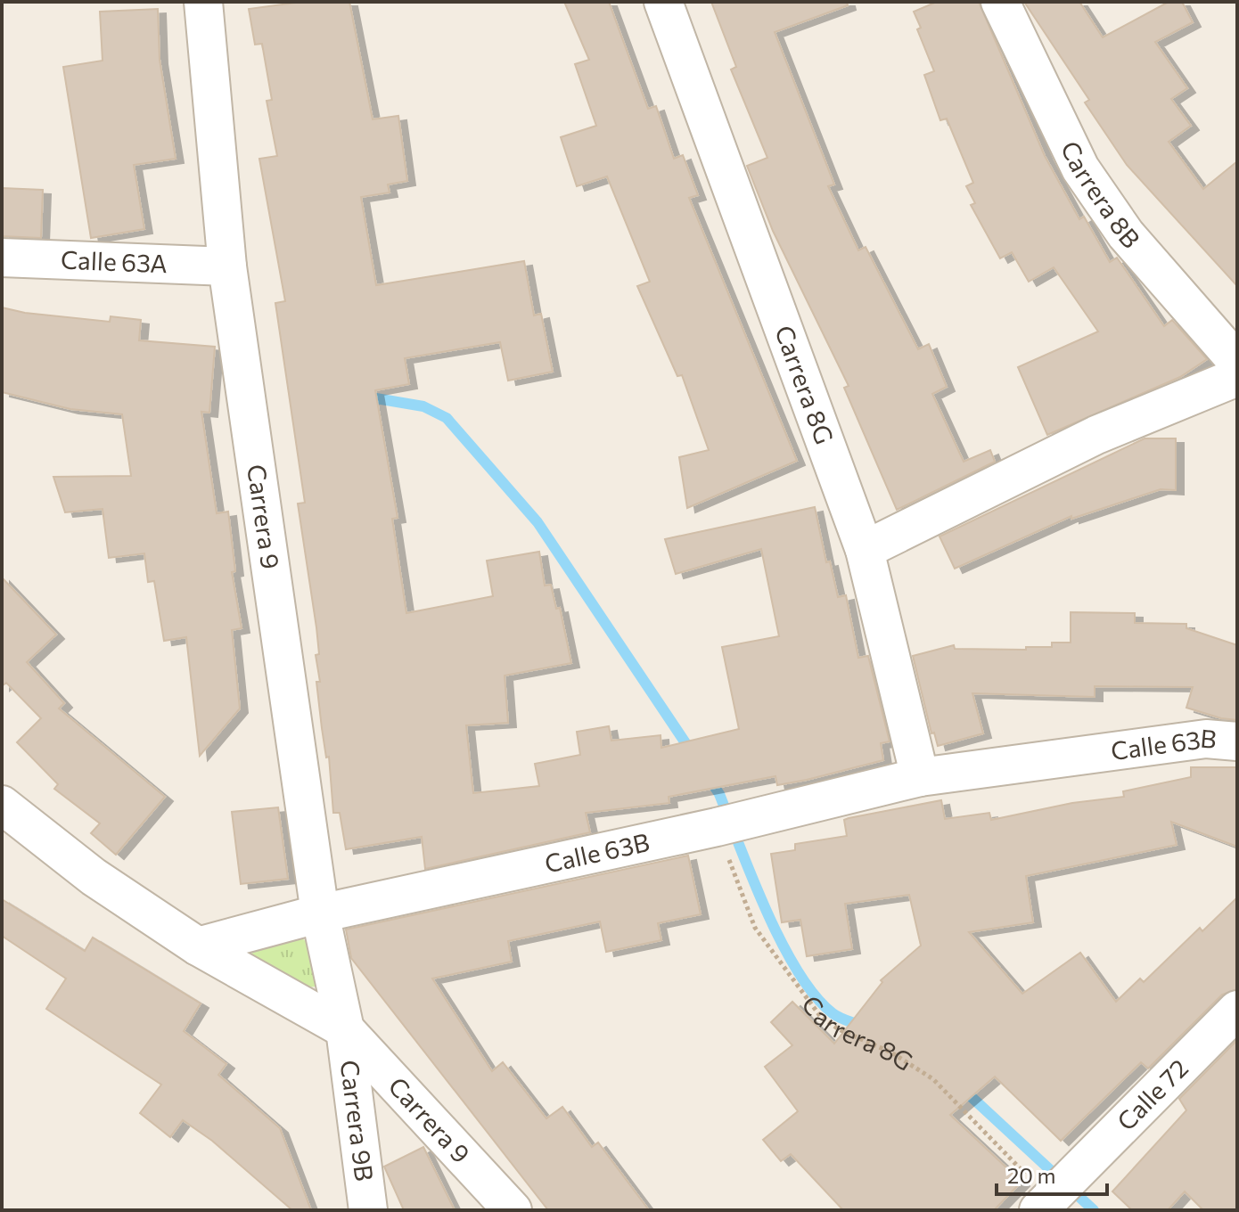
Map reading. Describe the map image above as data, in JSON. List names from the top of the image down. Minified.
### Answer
{"streets":{"street":["Carrera 8B","Calle 63A","Carrera 8G","Carrera 9","Calle 63B","Calle 72","Carrera 9B"]},"crossings":[["Calle 63A","Carrera 9"],["Carrera 8G","Calle 63B"],["Carrera 8G","Calle 72"],["Carrera 9","Calle 63B"],["Carrera 9","Carrera 9B"]],"scale_bar":"20 m"}
